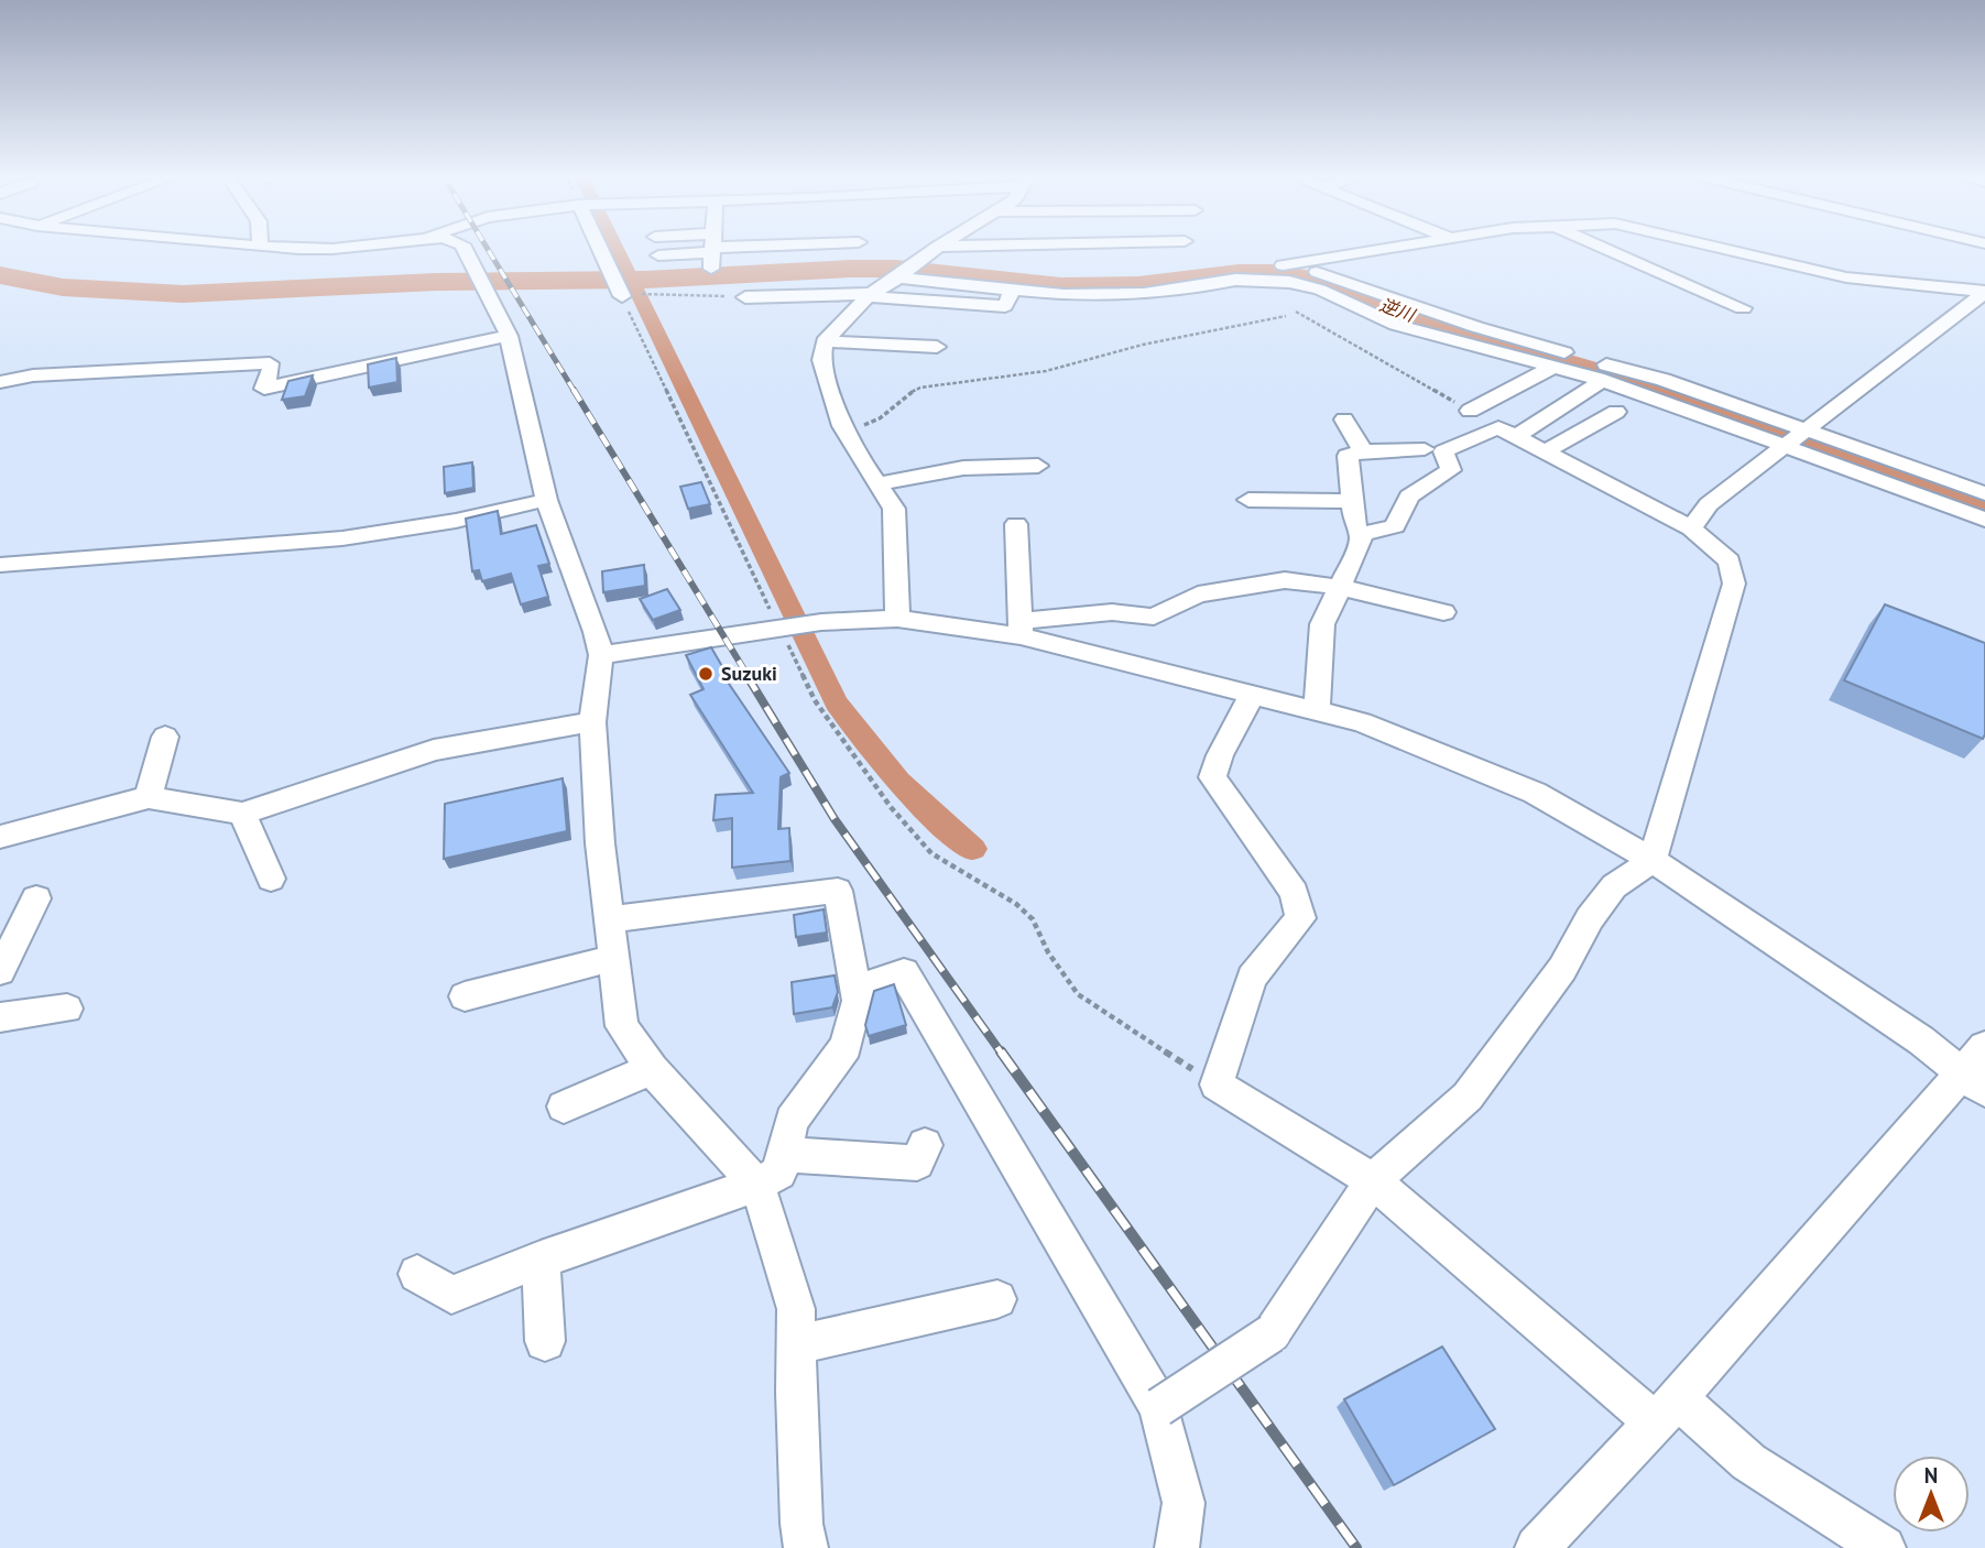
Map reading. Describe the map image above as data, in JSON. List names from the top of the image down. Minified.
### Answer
{"water":["逆川"],"places":["Suzuki"],"north":"top"}
